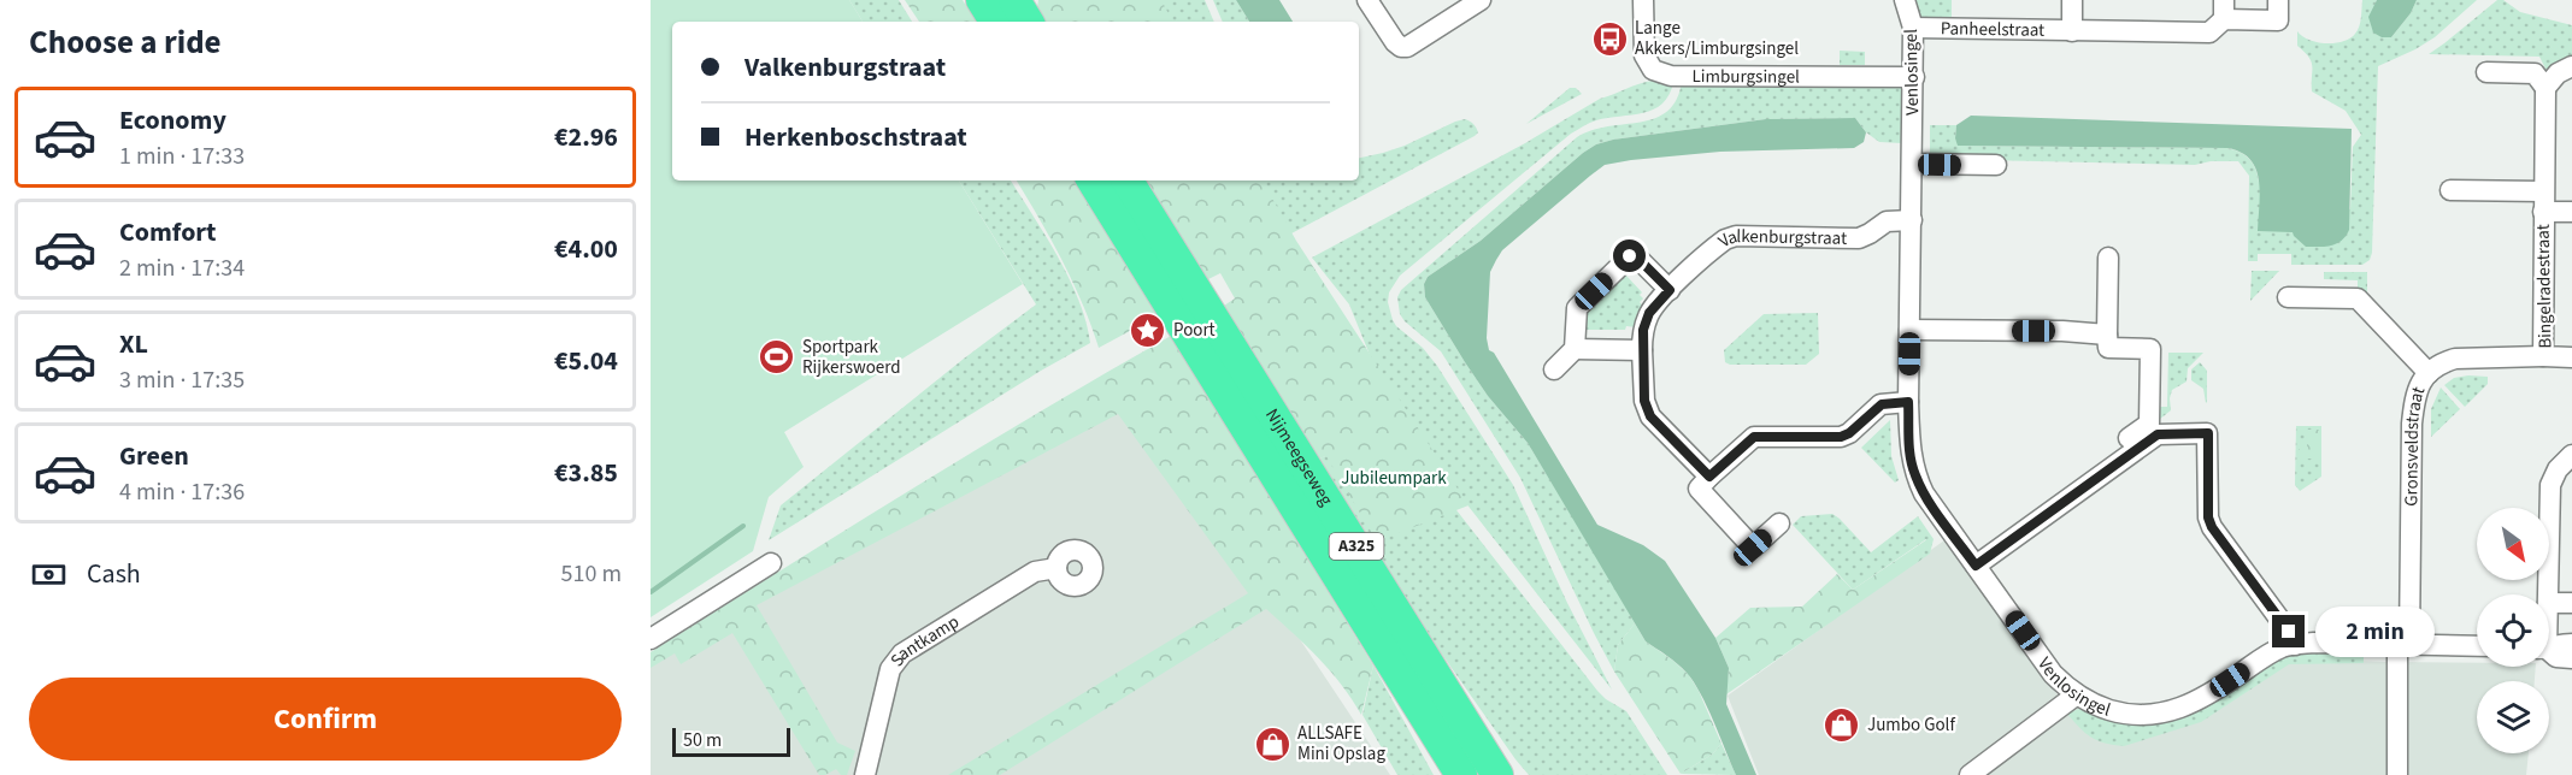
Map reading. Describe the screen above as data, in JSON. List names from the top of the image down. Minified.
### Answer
{"streets":{"highway":["Nijmeegseweg","A325"],"street":["Panheelstraat","Venlosingel","Limburgsingel","Valkenburgstraat","Bingelradestraat","Gronsveldstraat","Santkamp"]},"crossings":[["Panheelstraat","Venlosingel"],["Venlosingel","Limburgsingel"],["Venlosingel","Valkenburgstraat"],["Venlosingel","Gronsveldstraat"],["Bingelradestraat","Gronsveldstraat"],["Nijmeegseweg","A325"]],"parks":["Jubileumpark"],"places":{"bus stop":["Lange Akkers/Limburgsingel"],"place":["Poort"],"sports":["Sportpark Rijkerswoerd"],"shop":["Jumbo Golf","ALLSAFE Mini Opslag"]},"scale_bar":"50 m","north":"bottom right","page":{"heading":"Choose a ride","banner":["Valkenburgstraat","Herkenboschstraat"],"list":[{"name":"Economy","note":"1 min · 17:33","value":"€2.96"},{"name":"Comfort","note":"2 min · 17:34","value":"€4.00"},{"name":"XL","note":"3 min · 17:35","value":"€5.04"},{"name":"Green","note":"4 min · 17:36","value":"€3.85"}],"pay":["Cash","510 m"],"bubble":"2 min","buttons":"Confirm","scale":"50 m"}}
